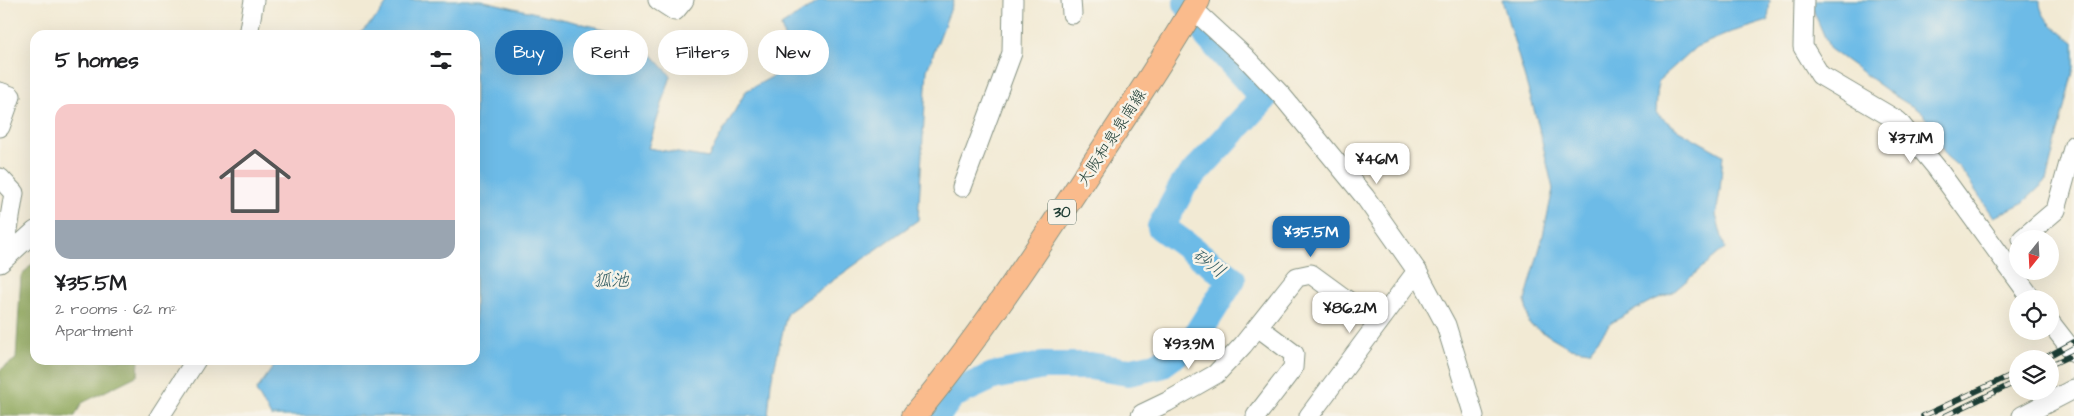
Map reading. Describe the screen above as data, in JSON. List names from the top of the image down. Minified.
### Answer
{"streets":{"main road":["大阪和泉泉南線","30"]},"water":["砂川","狐池"],"north":"bottom","page":{"chip":["Buy","Rent","Filters","New"],"heading":"5 homes","list":[{"name":"¥35.5M","note":"2 rooms · 62 m² · Apartment"}],"price":["¥37.1M","¥46M","¥35.5M","¥86.2M","¥93.9M"]}}
